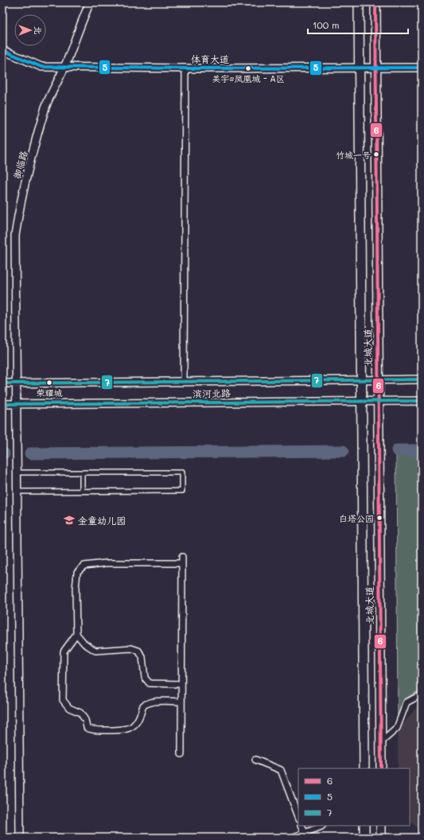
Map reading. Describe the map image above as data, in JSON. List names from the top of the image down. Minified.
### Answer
{"streets":{"highway":["北城大道"],"street":["体育大道","御临路","滨河北路"]},"crossings":[["体育大道","御临路"],["体育大道","北城大道"],["御临路","滨河北路"],["北城大道","滨河北路"]],"places":{"other":["美宇•凤凰城 - A区","竹城一号","荣耀城","白塔公园"],"school or university":["金童幼儿园"]},"lines":["transit line 6","transit line 5","transit line 7"],"legend":["6","5","7"],"scale_bar":"100 m","north":"right"}
